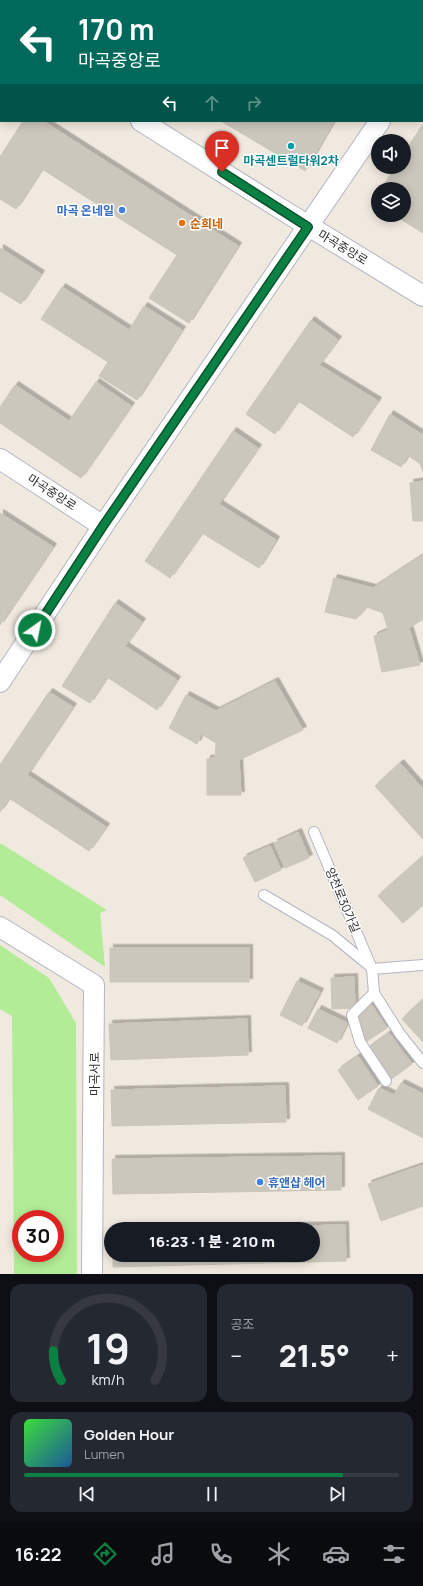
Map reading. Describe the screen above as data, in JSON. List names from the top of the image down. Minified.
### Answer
{"streets":{"street":["마곡중앙로","마곡서로"],"lane":["양천로30가길"]},"places":["마곡센트럴타워2차","마곡 온네일","순희네","휴앤샵 헤어"],"page":{"turn":["170 m","마곡중앙로"],"limit":"30","trip":"16:23 · 1 분 · 210 m","tile":"공조","heat":["−","21.5°","+"],"song":["Golden Hour","Lumen"],"tabs":"16:22","gauge":["19","km/h"]}}
